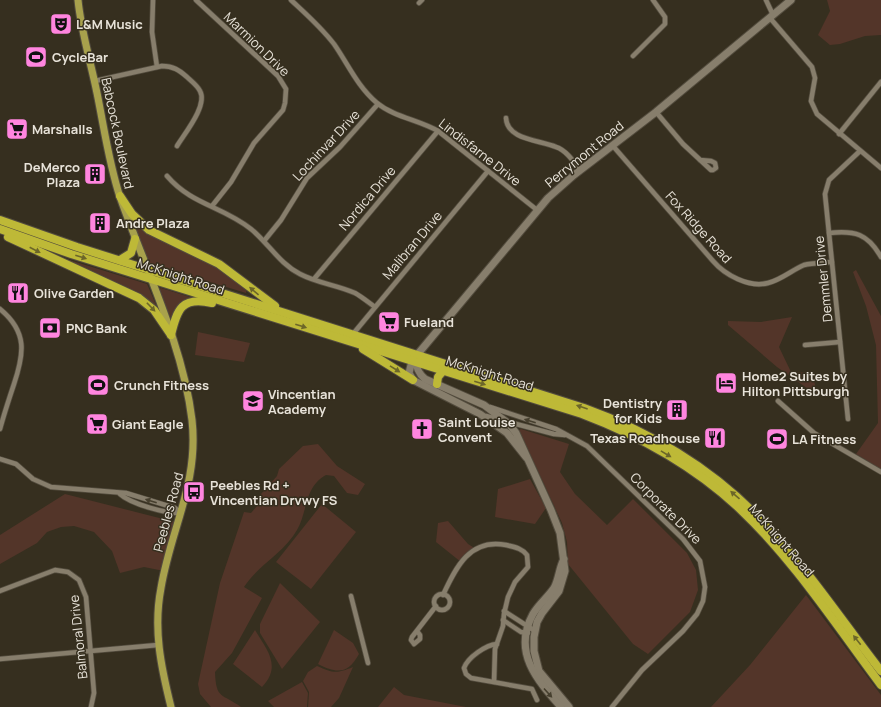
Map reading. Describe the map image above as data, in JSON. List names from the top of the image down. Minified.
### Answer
{"streets":{"highway":["McKnight Road"],"main road":["Babcock Boulevard","Peebles Road"],"street":["Marmion Drive","Lochinvar Drive","Lindisfarne Drive","Perrymont Road","Nordica Drive","Fox Ridge Road","Malibran Drive","Demmler Drive","Corporate Drive","Balmoral Drive"]},"crossings":[["Babcock Boulevard","McKnight Road"],["Babcock Boulevard","Peebles Road"],["Lochinvar Drive","Lindisfarne Drive"],["Lindisfarne Drive","Perrymont Road"],["Lindisfarne Drive","Nordica Drive"],["Lindisfarne Drive","Malibran Drive"],["Perrymont Road","Fox Ridge Road"],["Perrymont Road","McKnight Road"],["Fox Ridge Road","Demmler Drive"],["Malibran Drive","McKnight Road"],["McKnight Road","Peebles Road"]],"places":{"theatre":["L&M Music"],"sports":["CycleBar","Crunch Fitness","LA Fitness"],"supermarket":["Marshalls","Fueland","Giant Eagle"],"building":["DeMerco Plaza","Andre Plaza","Dentistry for Kids"],"restaurant":["Olive Garden","Texas Roadhouse"],"bank":["PNC Bank"],"hotel":["Home2 Suites by Hilton Pittsburgh"],"school or university":["Vincentian Academy"],"church":["Saint Louise Convent"],"bus stop":["Peebles Rd + Vincentian Drvwy FS"]}}
